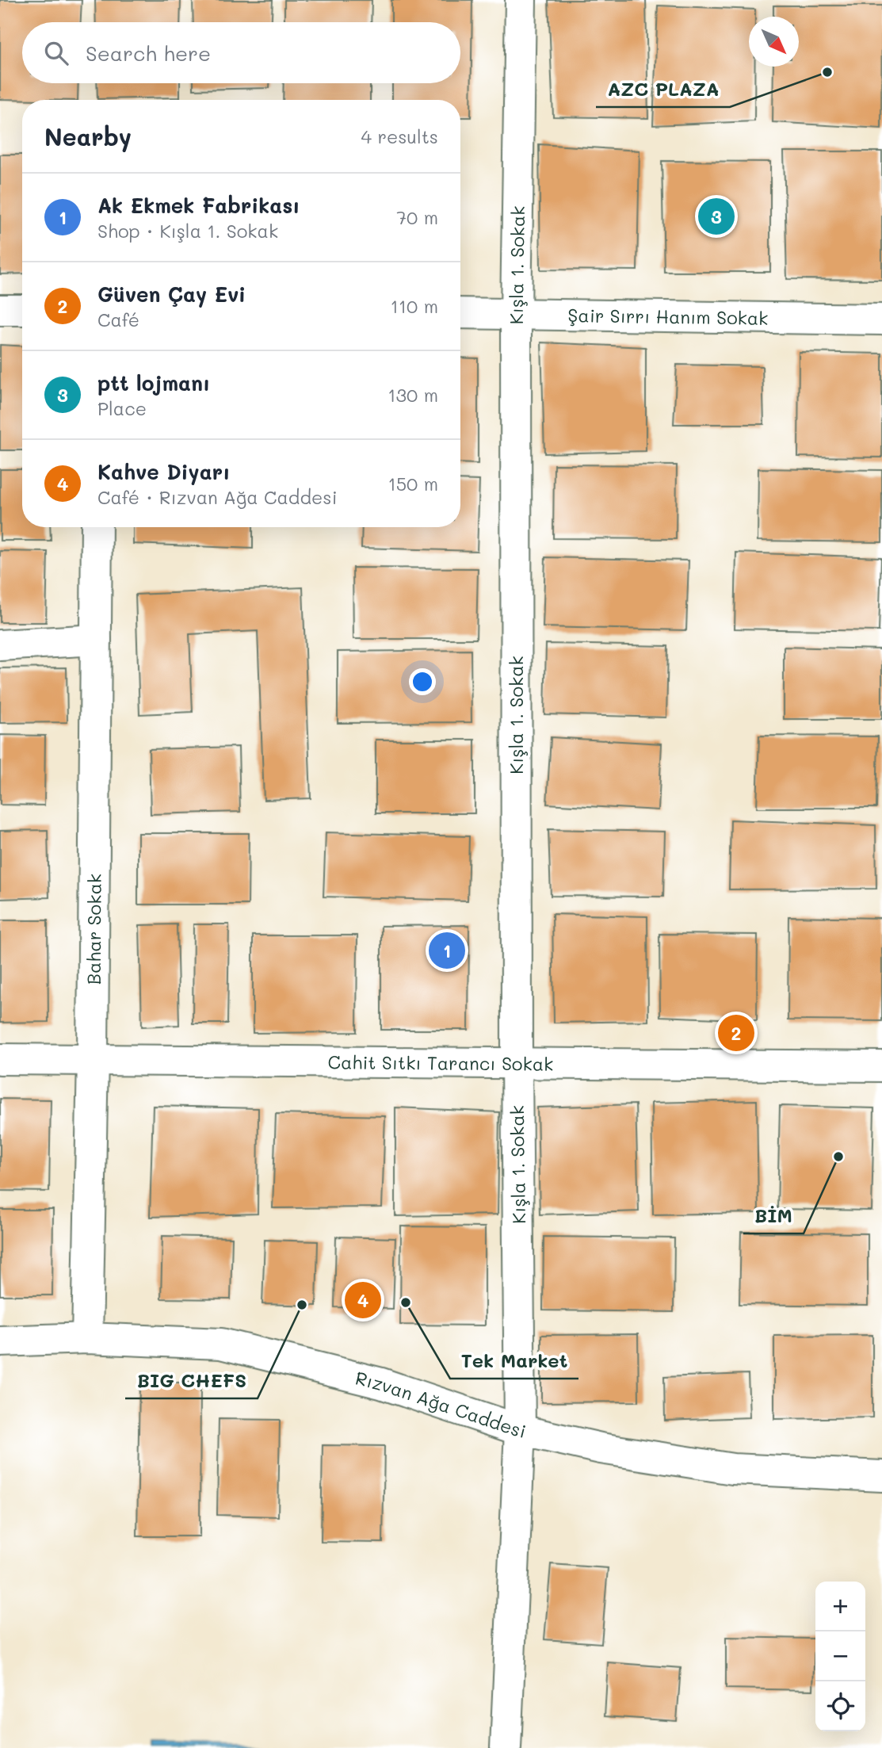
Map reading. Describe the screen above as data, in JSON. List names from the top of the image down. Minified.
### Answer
{"streets":{"street":["Kışla 1. Sokak","Şair Sırrı Hanım Sokak","Bahar Sokak","Cahit Sıtkı Tarancı Sokak","Rızvan Ağa Caddesi"]},"crossings":[["Kışla 1. Sokak","Şair Sırrı Hanım Sokak"],["Kışla 1. Sokak","Cahit Sıtkı Tarancı Sokak"],["Kışla 1. Sokak","Rızvan Ağa Caddesi"],["Bahar Sokak","Cahit Sıtkı Tarancı Sokak"],["Bahar Sokak","Rızvan Ağa Caddesi"]],"places":["AZC PLAZA","BİM","Tek Market","BIG CHEFS"],"north":"bottom right","page":{"search":"Search here","heading":["Nearby","4 results"],"list":[{"mark":"1","name":"Ak Ekmek Fabrikası","note":"Shop · Kışla 1. Sokak","value":"70 m"},{"mark":"2","name":"Güven Çay Evi","note":"Café","value":"110 m"},{"mark":"3","name":"ptt lojmanı","note":"Place","value":"130 m"},{"mark":"4","name":"Kahve Diyarı","note":"Café · Rızvan Ağa Caddesi","value":"150 m"}],"pins":["3","1","2","4"],"map_buttons":["+","−"]}}
